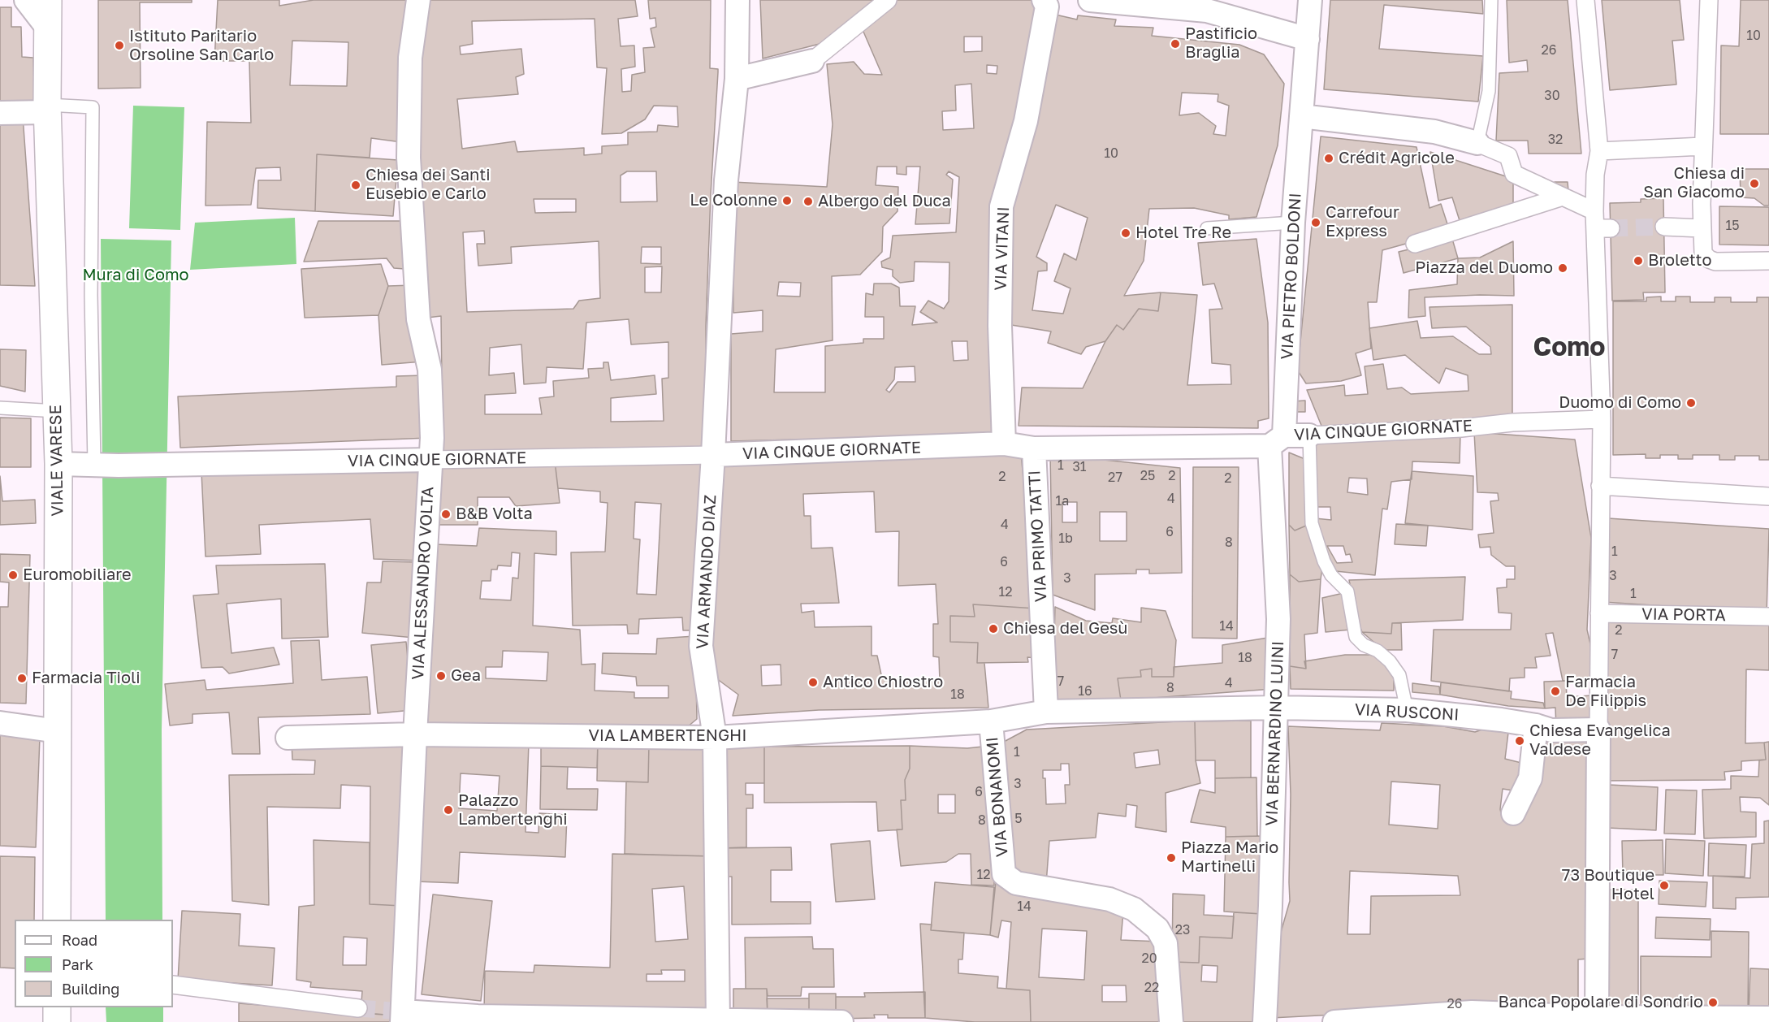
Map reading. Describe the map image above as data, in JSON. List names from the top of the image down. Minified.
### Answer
{"streets":{"street":["VIA VITANI","VIA PIETRO BOLDONI","VIA CINQUE GIORNATE","VIALE VARESE","VIA PRIMO TATTI","VIA ARMANDO DIAZ","VIA ALESSANDRO VOLTA","VIA PORTA","VIA RUSCONI","VIA BERNARDINO LUINI","VIA LAMBERTENGHI","VIA BONANOMI"]},"crossings":[["VIA VITANI","VIA CINQUE GIORNATE"],["VIA PIETRO BOLDONI","VIA CINQUE GIORNATE"],["VIA PIETRO BOLDONI","VIA BERNARDINO LUINI"],["VIA CINQUE GIORNATE","VIALE VARESE"],["VIA CINQUE GIORNATE","VIA PRIMO TATTI"],["VIA CINQUE GIORNATE","VIA ARMANDO DIAZ"],["VIA CINQUE GIORNATE","VIA ALESSANDRO VOLTA"],["VIA CINQUE GIORNATE","VIA BERNARDINO LUINI"],["VIA PRIMO TATTI","VIA RUSCONI"],["VIA PRIMO TATTI","VIA LAMBERTENGHI"],["VIA ARMANDO DIAZ","VIA LAMBERTENGHI"],["VIA ALESSANDRO VOLTA","VIA LAMBERTENGHI"],["VIA RUSCONI","VIA BERNARDINO LUINI"],["VIA RUSCONI","VIA LAMBERTENGHI"],["VIA LAMBERTENGHI","VIA BONANOMI"]],"districts":["Como"],"parks":["Mura di Como"],"places":["Pastificio Braglia","Istituto Paritario Orsoline San Carlo","Crédit Agricole","Chiesa di San Giacomo","Chiesa dei Santi Eusebio e Carlo","Le Colonne","Albergo del Duca","Carrefour Express","Hotel Tre Re","Broletto","Piazza del Duomo","Duomo di Como","B&B Volta","Euromobiliare","Chiesa del Gesù","Gea","Farmacia Tioli","Antico Chiostro","Farmacia De Filippis","Chiesa Evangelica Valdese","Palazzo Lambertenghi","Piazza Mario Martinelli","73 Boutique Hotel","Banca Popolare di Sondrio"],"house_numbers":["10","26","30","32","10","15","1","31","25","2","2","27","2","4","1a","4","6","1b","8","1","6","3","3","12","1","14","2","7","18","7","4","8","16","18","1","3","6","5","8","12","14","23","20","22","26"],"legend":["Road","Park","Building"]}
